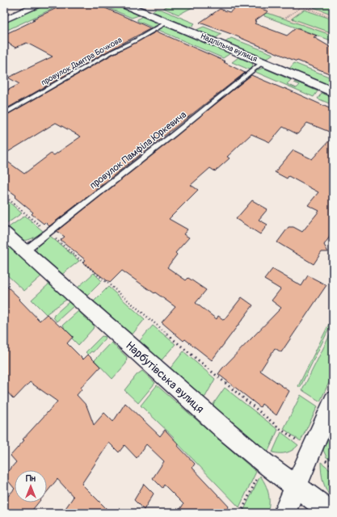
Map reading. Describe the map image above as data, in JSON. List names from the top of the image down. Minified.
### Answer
{"streets":{"main road":["Надпільна вулиця"],"street":["Нарбутівська вулиця"],"lane":["провулок Дмитра Бочкова","провулок Памфіла Юркевича"]},"crossings":[["Надпільна вулиця","провулок Дмитра Бочкова"],["Надпільна вулиця","провулок Памфіла Юркевича"],["провулок Памфіла Юркевича","Нарбутівська вулиця"]],"north":"top"}
